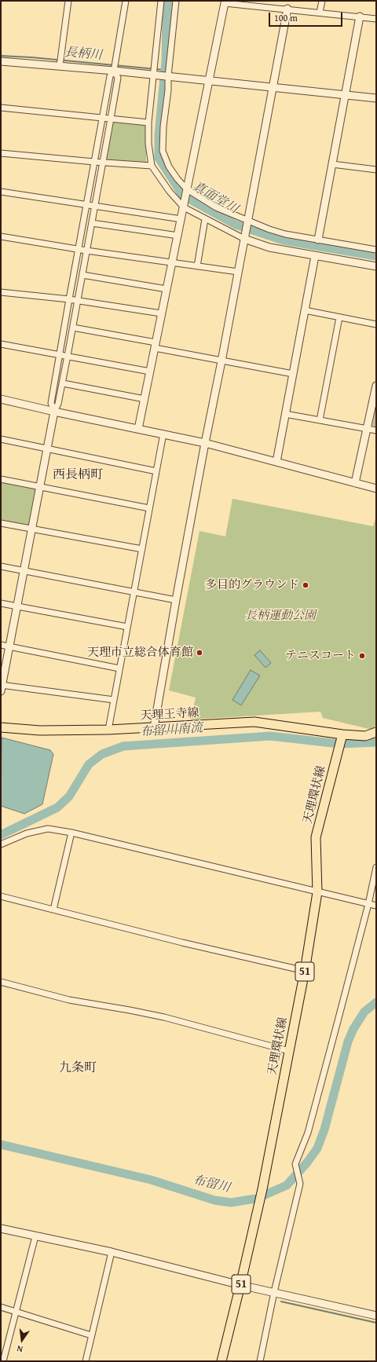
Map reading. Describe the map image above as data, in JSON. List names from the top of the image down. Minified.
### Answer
{"streets":{"main road":["天理王寺線","天理環状線","51"]},"crossings":[["天理王寺線","天理環状線"]],"districts":["西長柄町","九条町"],"water":["長柄川","真面堂川","布留川南流","布留川"],"parks":["長柄運動公園"],"places":["多目的グラウンド","天理市立総合体育館","テニスコート"],"scale_bar":"100 m","north":"bottom"}
